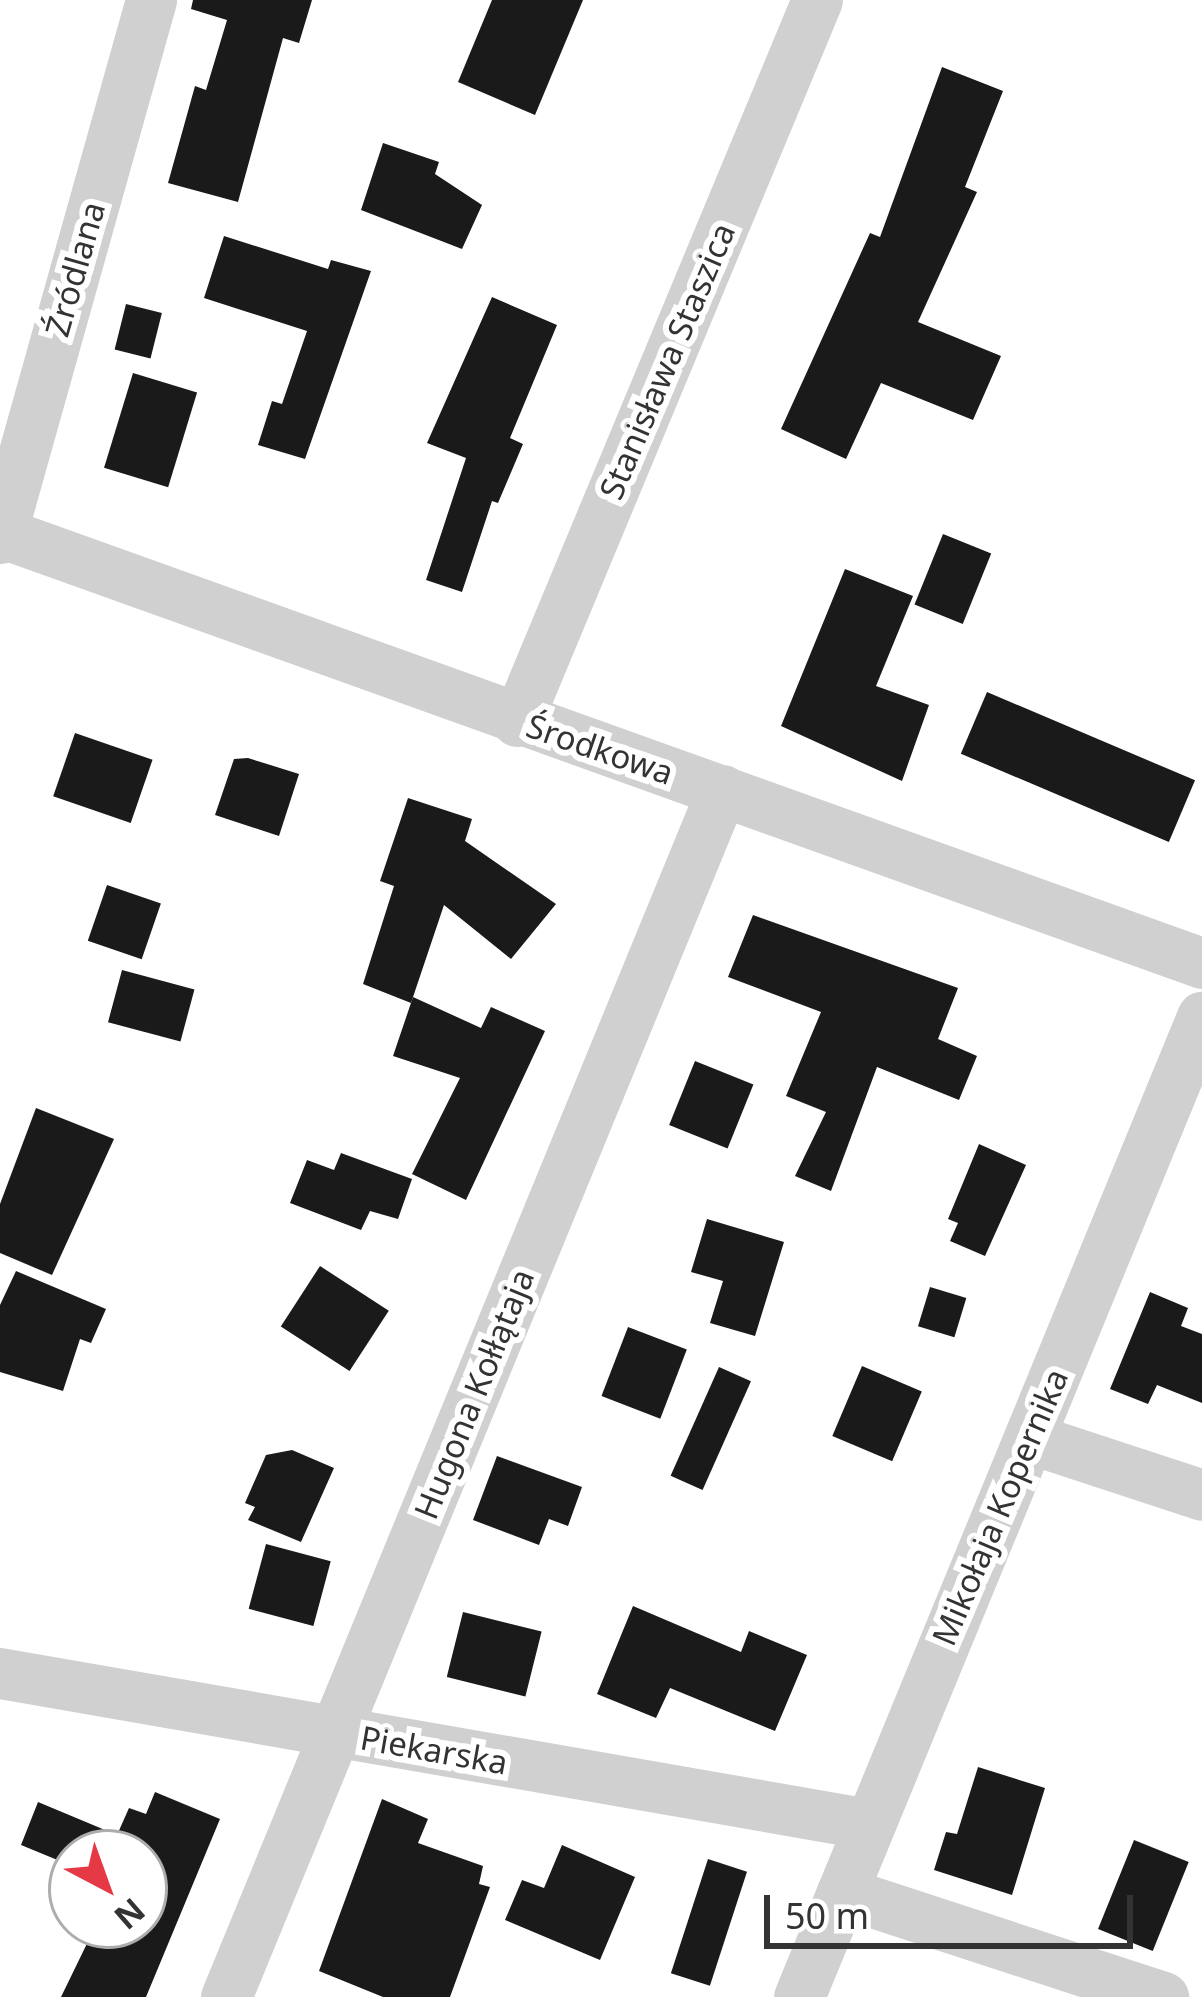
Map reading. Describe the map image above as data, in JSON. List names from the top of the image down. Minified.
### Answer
{"streets":{"street":["Źródlana","Stanisława Staszica","Środkowa","Hugona Kołłątaja","Mikołaja Kopernika","Piekarska"]},"crossings":[["Źródlana","Środkowa"],["Stanisława Staszica","Środkowa"],["Środkowa","Hugona Kołłątaja"],["Hugona Kołłątaja","Piekarska"],["Mikołaja Kopernika","Piekarska"]],"scale_bar":"50 m","north":"bottom right"}
